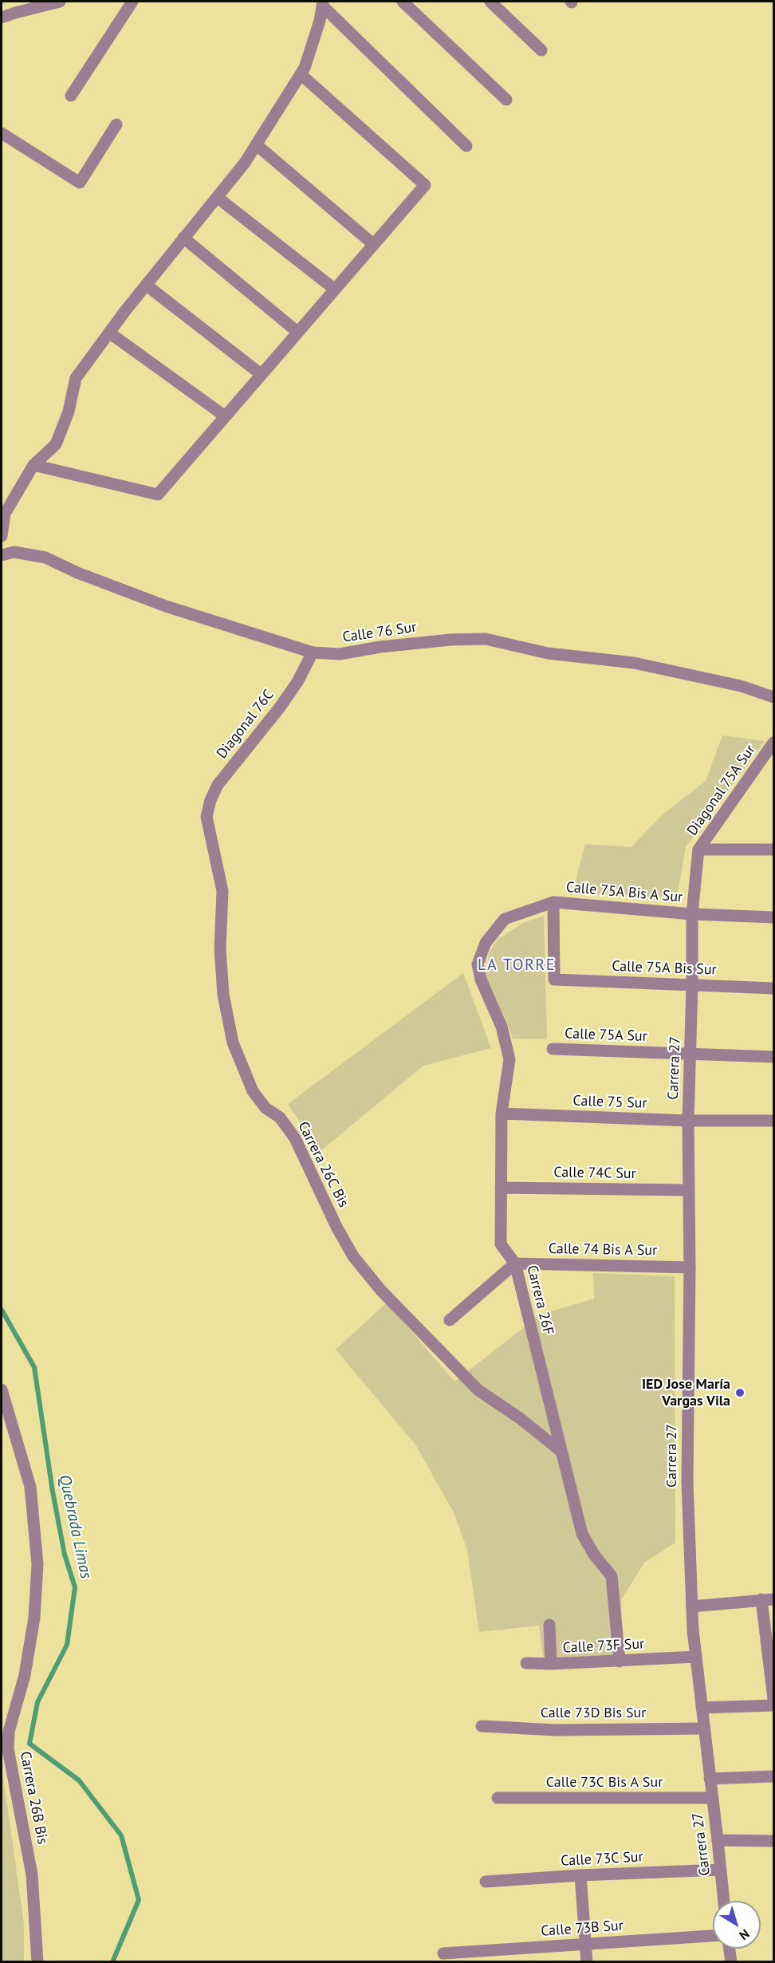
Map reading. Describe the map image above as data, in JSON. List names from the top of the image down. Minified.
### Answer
{"streets":{"street":["Calle 76 Sur","Diagonal 76C","Diagonal 75A Sur","Calle 75A Bis A Sur","Calle 75A Bis Sur","Calle 75A Sur","Carrera 27","Calle 75 Sur","Carrera 26C Bis","Calle 74C Sur","Calle 74 Bis A Sur","Carrera 26F","Calle 73F Sur","Calle 73D Bis Sur","Calle 73C Bis A Sur","Carrera 26B Bis","Calle 73C Sur","Calle 73B Sur"]},"crossings":[["Calle 76 Sur","Diagonal 76C"],["Diagonal 76C","Carrera 26C Bis"],["Diagonal 75A Sur","Calle 75A Bis A Sur"],["Diagonal 75A Sur","Carrera 27"],["Calle 75A Bis A Sur","Calle 75A Bis Sur"],["Calle 75A Bis A Sur","Carrera 27"],["Calle 75A Bis A Sur","Carrera 26F"],["Calle 75A Bis Sur","Carrera 27"],["Calle 75A Sur","Carrera 27"],["Carrera 27","Calle 75 Sur"],["Carrera 27","Calle 74C Sur"],["Carrera 27","Calle 74 Bis A Sur"],["Carrera 27","Calle 73F Sur"],["Carrera 27","Calle 73D Bis Sur"],["Carrera 27","Calle 73C Bis A Sur"],["Carrera 27","Calle 73C Sur"],["Calle 75 Sur","Carrera 26F"],["Carrera 26C Bis","Carrera 26F"],["Calle 74C Sur","Carrera 26F"],["Calle 74 Bis A Sur","Carrera 26F"],["Carrera 26F","Calle 73F Sur"]],"districts":["LA TORRE"],"water":["Quebrada Limas"],"places":["IED Jose María Vargas Vila"],"north":"bottom right"}
